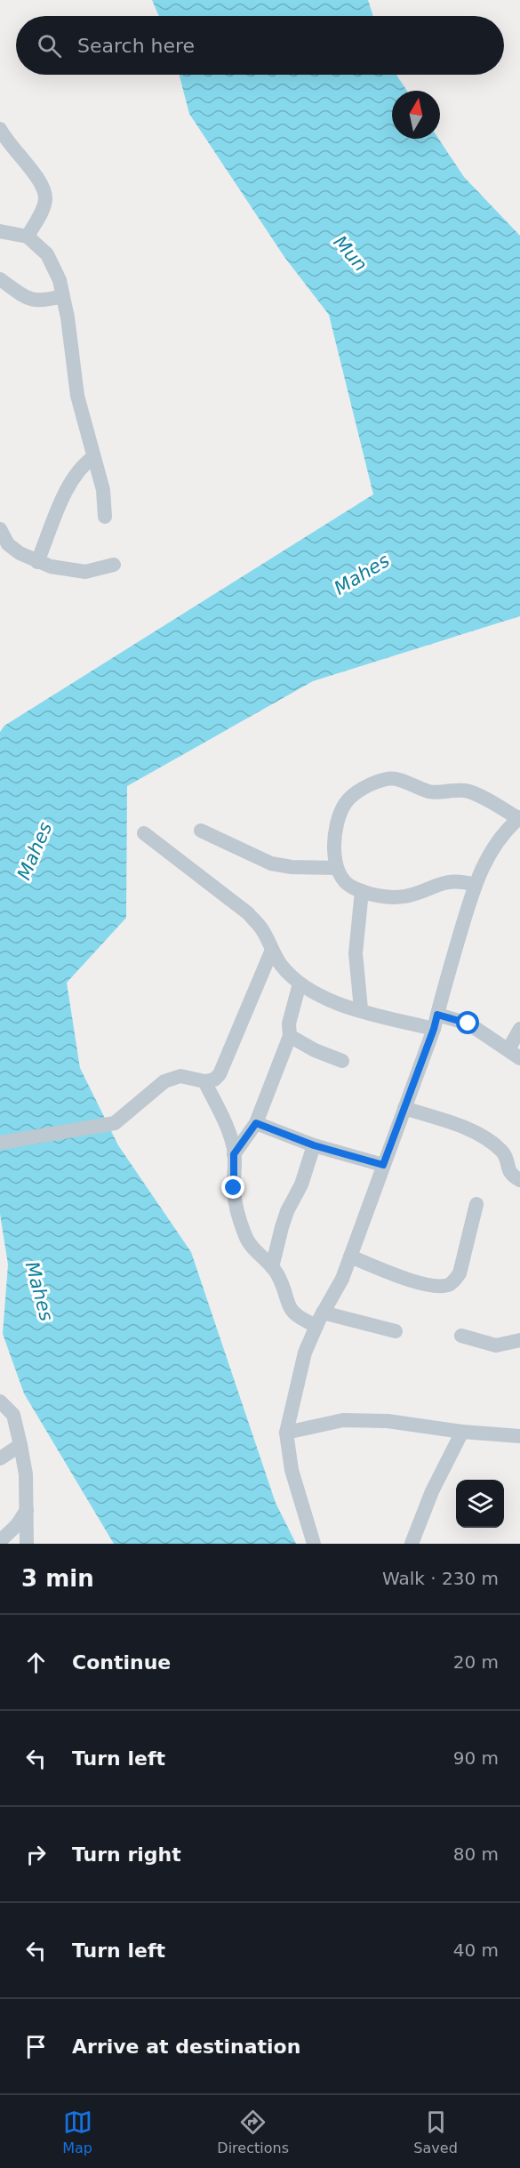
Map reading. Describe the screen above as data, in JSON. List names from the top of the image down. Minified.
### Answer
{"water":["Mun","Mahes"],"north":"top","page":{"search":"Search here","heading":["3 min","Walk · 230 m"],"list":[["Continue","20 m"],["Turn left","90 m"],["Turn right","80 m"],["Turn left","40 m"],"Arrive at destination"],"nav":["Map","Directions","Saved"]}}
